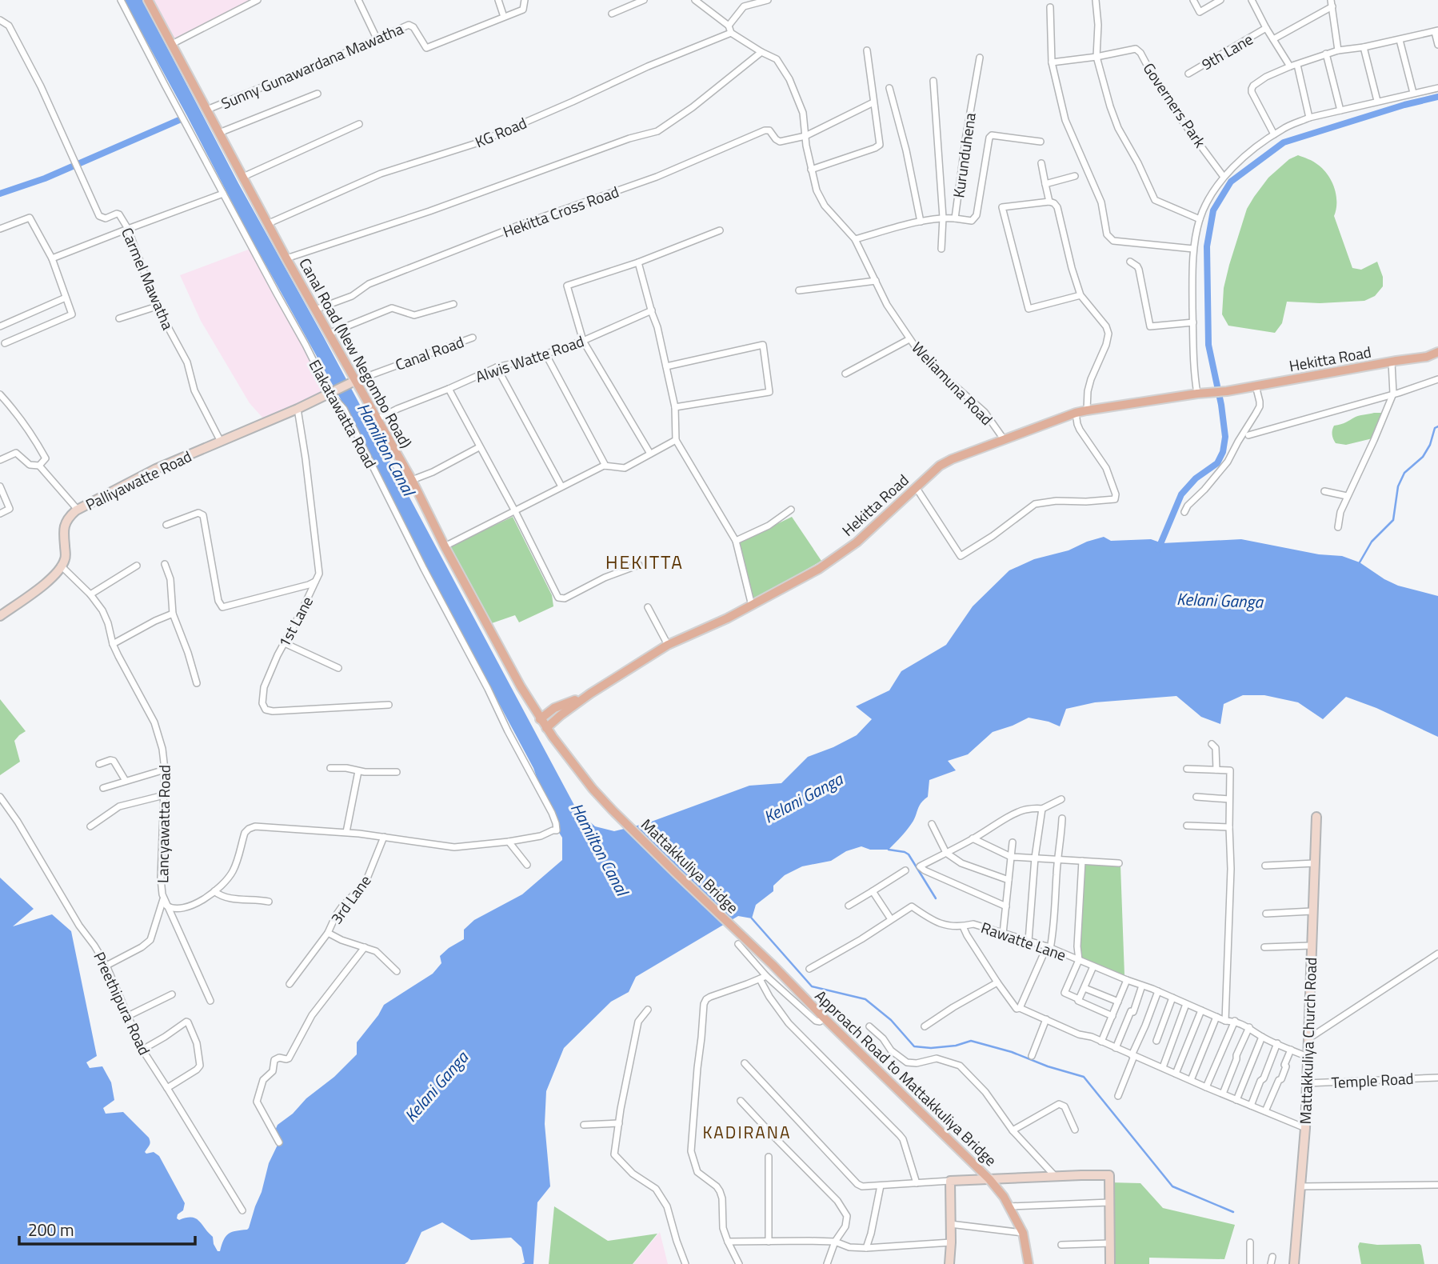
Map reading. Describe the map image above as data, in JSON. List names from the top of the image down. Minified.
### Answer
{"streets":{"main road":["Canal Road (New Negombo Road)","Hekitta Road","Mattakkuliya Bridge","Approach Road to Mattakkuliya Bridge"],"street":["9th Lane","Sunny Gunawardana Mawatha","Governers Park","KG Road","Kurunduhena","Hekitta Cross Road","Carmel Mawatha","Canal Road","Alwis Watte Road","Weliamuna Road","Elakatawatta Road","Palliyawatte Road","1st Lane","Lancyawatta Road","3rd Lane","Rawatte Lane","Preethipura Road","Mattakkuliya Church Road","Temple Road"]},"crossings":[["Sunny Gunawardana Mawatha","Canal Road (New Negombo Road)"],["KG Road","Canal Road (New Negombo Road)"],["KG Road","Weliamuna Road"],["Kurunduhena","Weliamuna Road"],["Hekitta Cross Road","Canal Road (New Negombo Road)"],["Hekitta Cross Road","Weliamuna Road"],["Carmel Mawatha","Palliyawatte Road"],["Canal Road (New Negombo Road)","Canal Road"],["Canal Road (New Negombo Road)","Alwis Watte Road"],["Canal Road (New Negombo Road)","Hekitta Road"],["Canal Road (New Negombo Road)","Palliyawatte Road"],["Canal Road (New Negombo Road)","Mattakkuliya Bridge"],["Canal Road","Palliyawatte Road"],["Hekitta Road","Weliamuna Road"],["Elakatawatta Road","Palliyawatte Road"],["Palliyawatte Road","1st Lane"],["Palliyawatte Road","Lancyawatta Road"],["Mattakkuliya Bridge","Approach Road to Mattakkuliya Bridge"],["Rawatte Lane","Mattakkuliya Church Road"],["Mattakkuliya Church Road","Temple Road"]],"districts":["HEKITTA","KADIRANA"],"water":["Hamilton Canal","Kelani Ganga"],"scale_bar":"200 m"}
